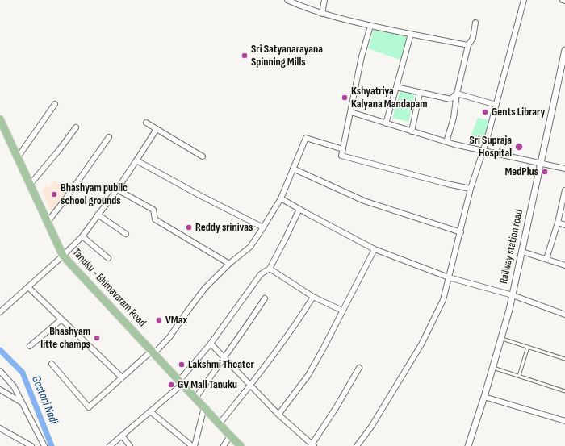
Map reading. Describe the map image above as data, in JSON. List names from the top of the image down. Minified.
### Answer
{"streets":{"main road":["Tanuku - Bhimavaram Road"],"street":["Railway station road"]},"water":["Gostani Nadi"],"places":["Sri Satyanarayana Spinning Mills","Kshyatriya Kalyana Mandapam","Gents Library","Sri Supraja Hospital","MedPlus","Bhashyam public school grounds","Reddy srinivas","VMax","Bhashyam litte champs","Lakshmi Theater","GV Mall Tanuku"]}
